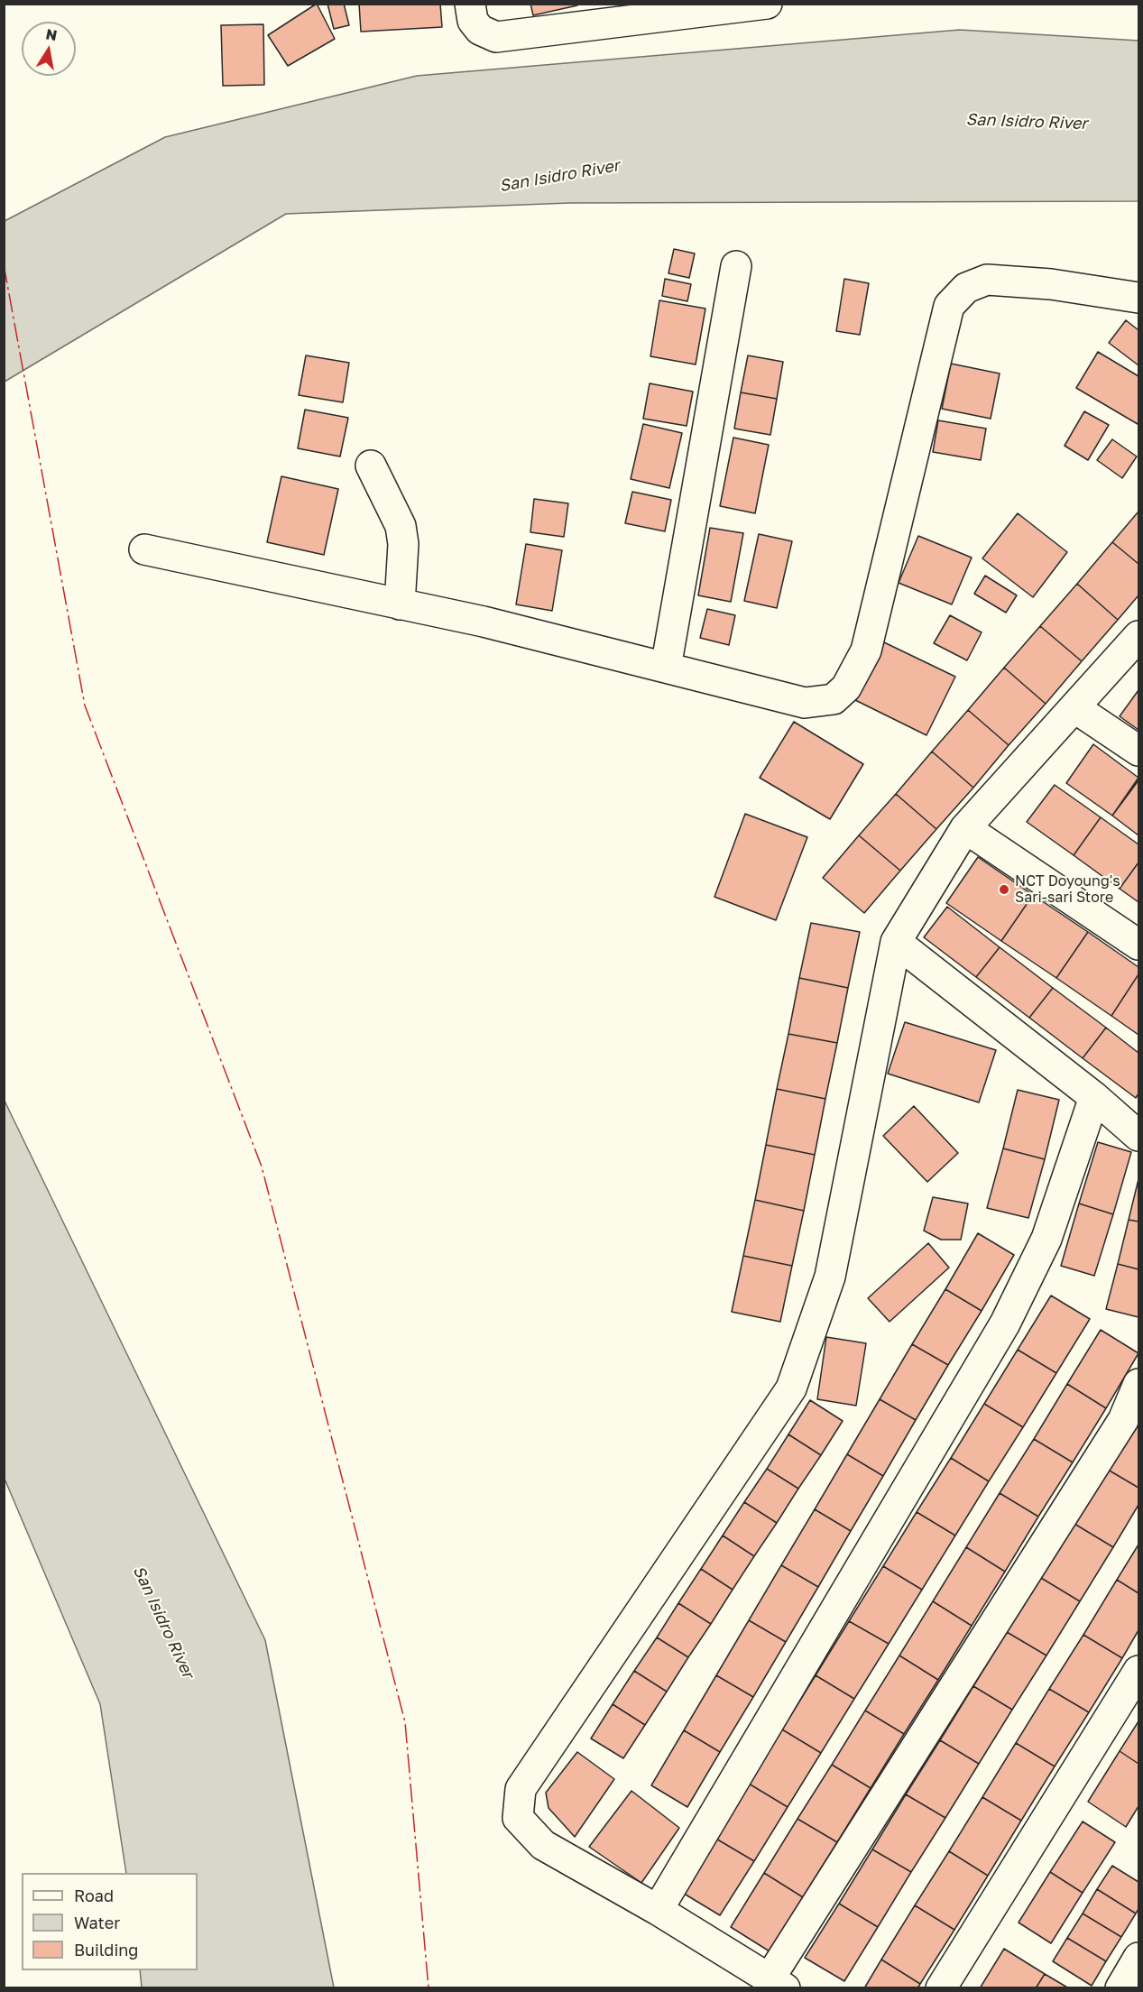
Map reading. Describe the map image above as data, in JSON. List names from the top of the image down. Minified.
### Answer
{"water":["San Isidro River"],"places":["NCT Doyoung's Sari-sari Store"],"legend":["Road","Water","Building"],"north":"top"}
